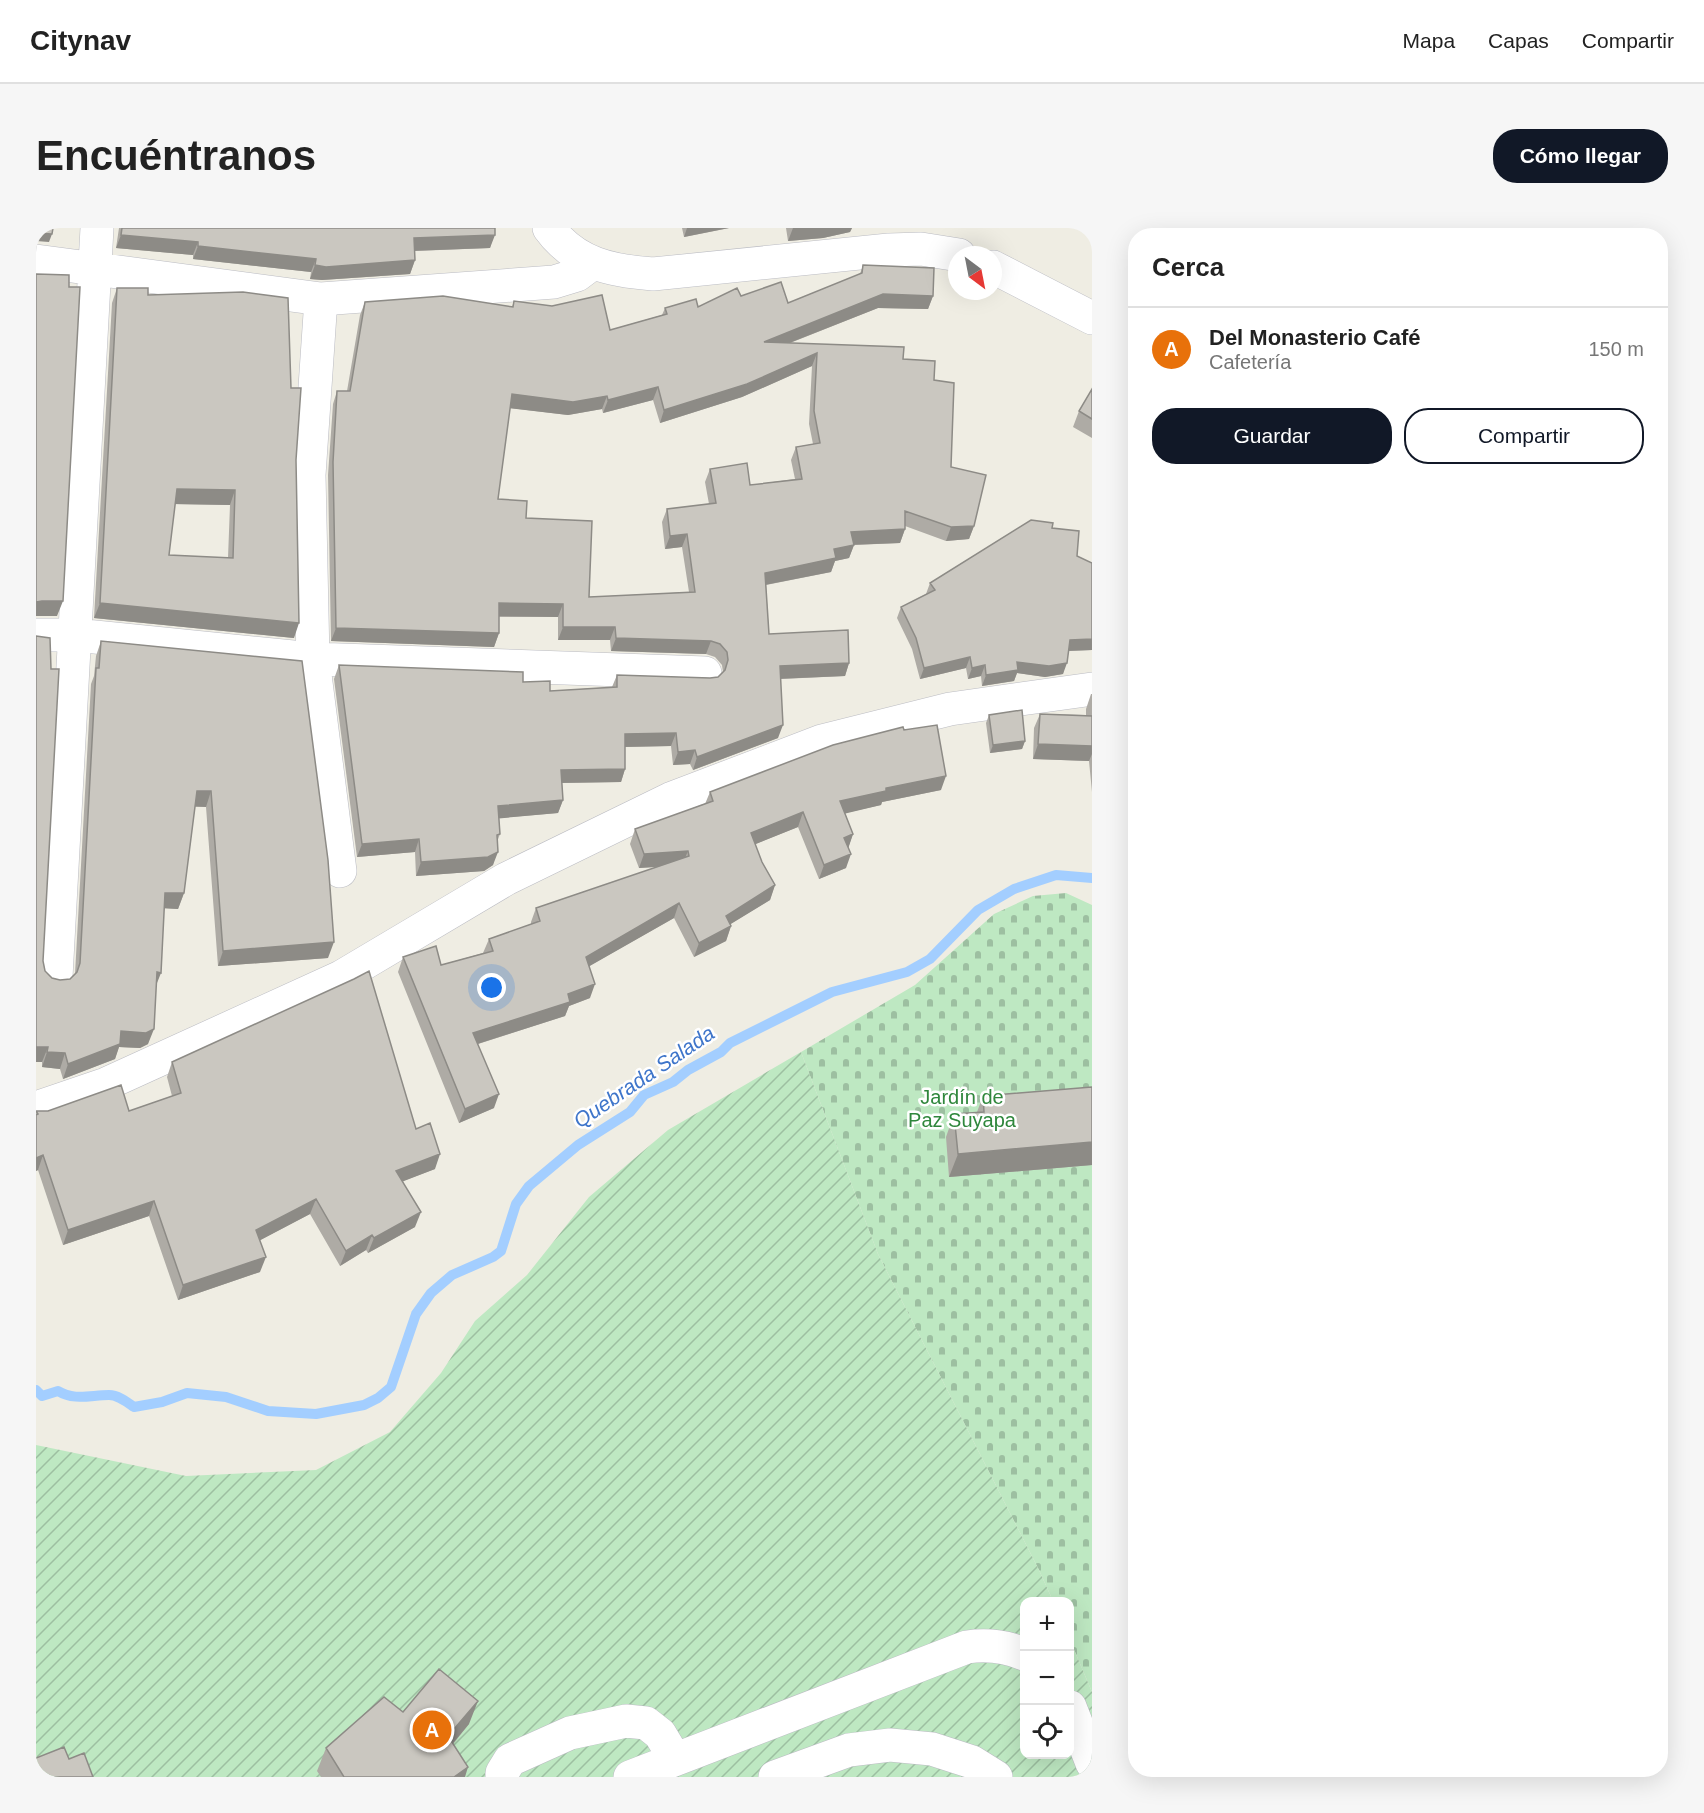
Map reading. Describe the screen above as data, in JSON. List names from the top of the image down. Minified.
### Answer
{"water":["Quebrada Salada"],"parks":["Jardín de Paz Suyapa"],"north":"bottom right","page":{"header":"Citynav","nav":["Mapa","Capas","Compartir"],"buttons":["Cómo llegar",["Guardar","Compartir"]],"title":"Encuéntranos","heading":"Cerca","list":[{"mark":"A","name":"Del Monasterio Café","note":"Cafetería","value":"150 m"}],"map_buttons":["+","−"],"pins":"A"}}
